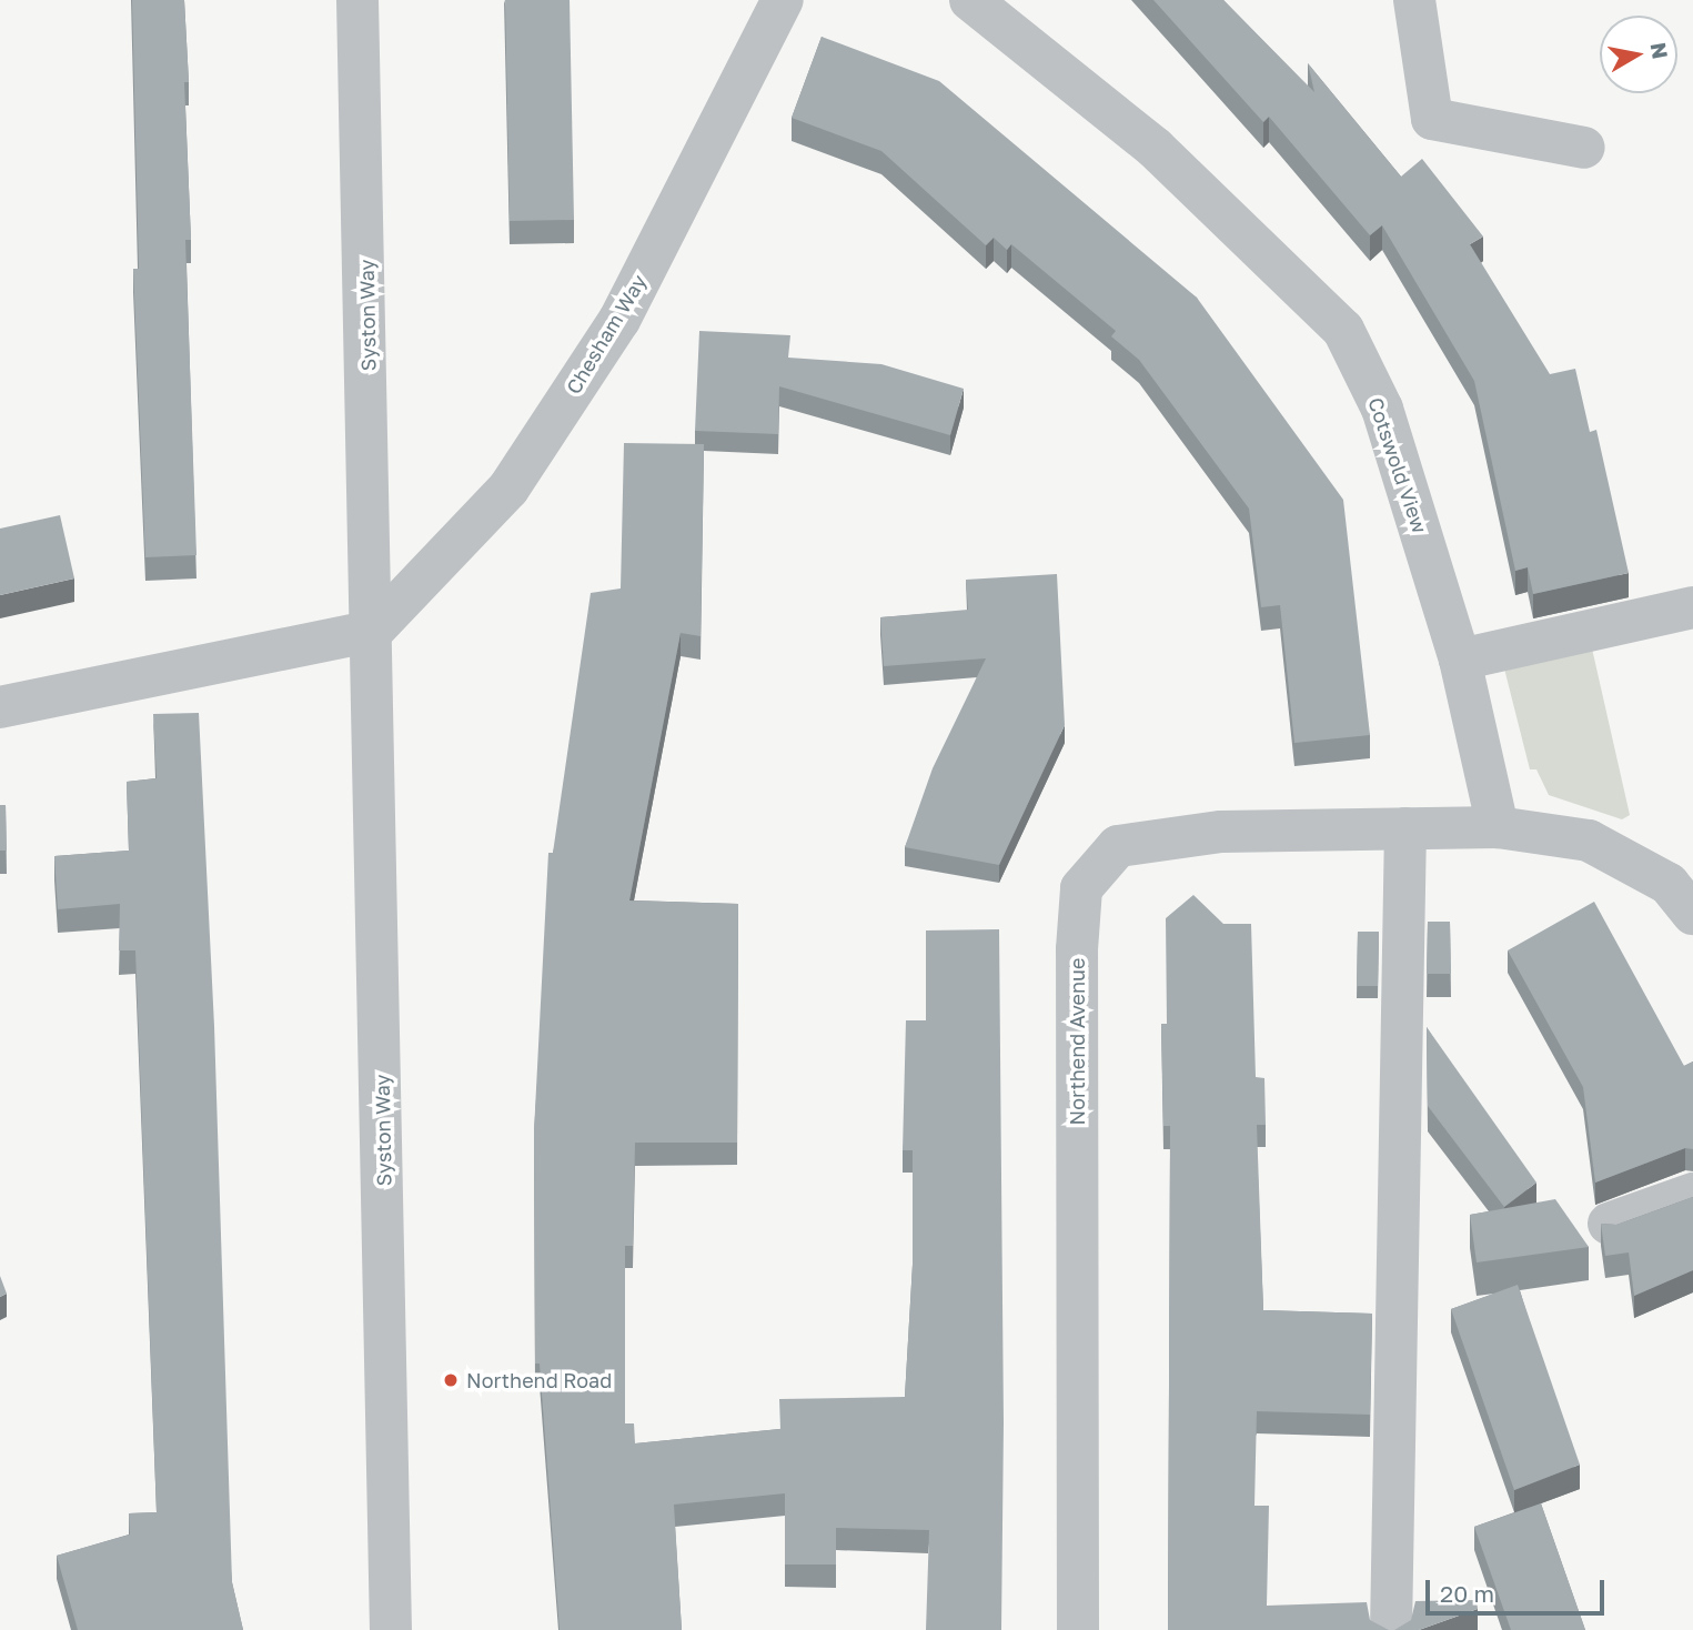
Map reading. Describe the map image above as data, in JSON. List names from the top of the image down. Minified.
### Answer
{"streets":{"street":["Syston Way","Chesham Way","Cotswold View","Northend Avenue"]},"crossings":[["Syston Way","Chesham Way"],["Cotswold View","Northend Avenue"]],"places":["Northend Road"],"scale_bar":"20 m","north":"right"}
